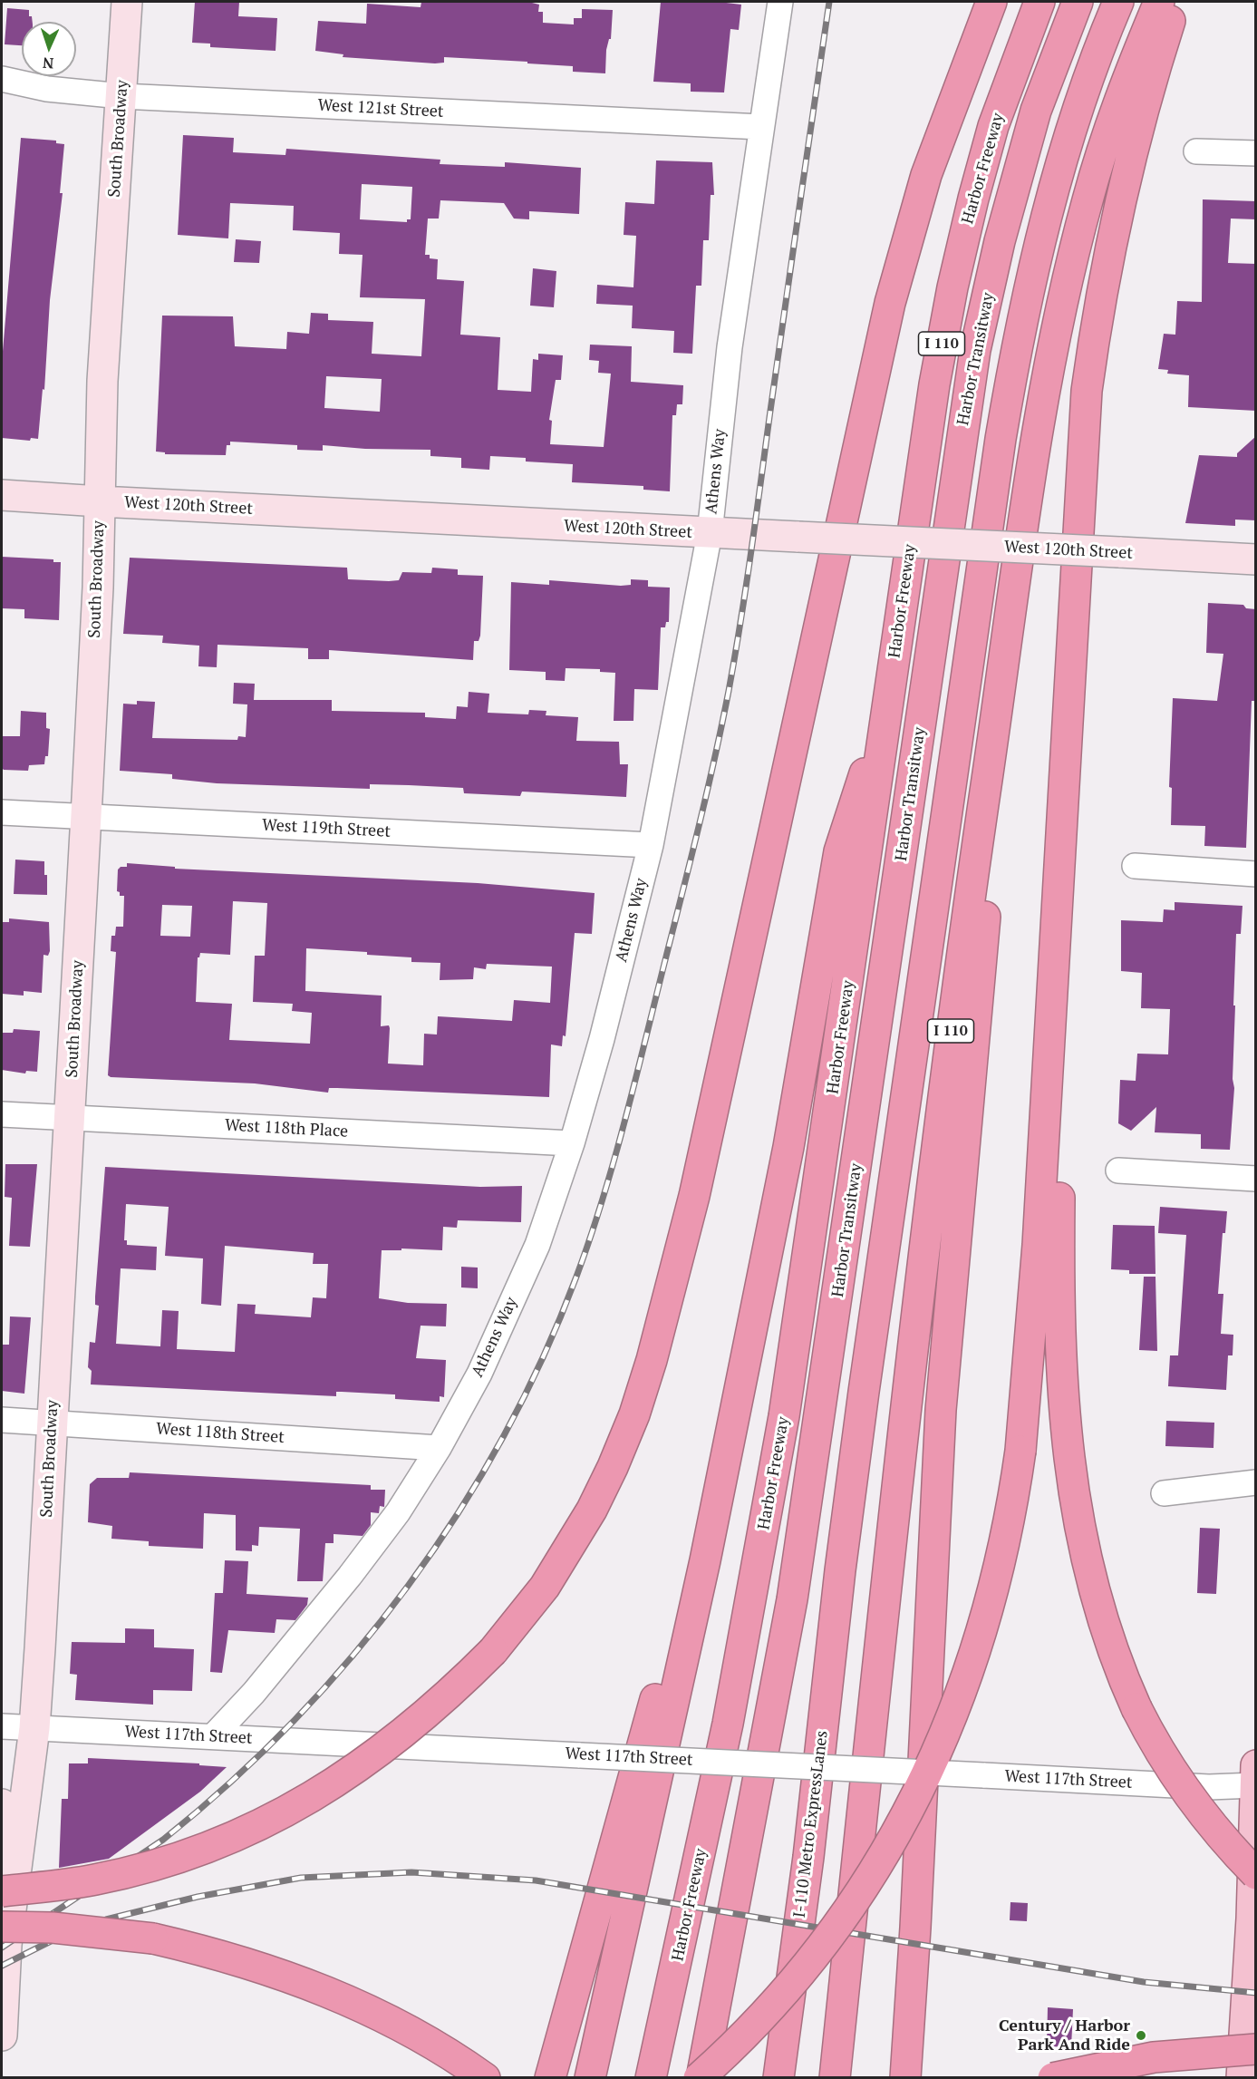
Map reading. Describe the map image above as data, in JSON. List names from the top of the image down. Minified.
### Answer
{"streets":{"highway":["Harbor Freeway","I 110","Harbor Transitway","I-110 Metro ExpressLanes"],"main road":["South Broadway","West 120th Street"],"street":["West 121st Street","Athens Way","West 119th Street","West 118th Place","West 118th Street","West 117th Street"]},"crossings":[["West 121st Street","South Broadway"],["West 121st Street","Athens Way"],["South Broadway","West 120th Street"],["South Broadway","West 119th Street"],["South Broadway","West 118th Place"],["South Broadway","West 118th Street"],["South Broadway","West 117th Street"],["Athens Way","West 120th Street"],["Athens Way","West 119th Street"],["Athens Way","West 118th Place"],["Athens Way","West 118th Street"],["Athens Way","West 117th Street"]],"places":["Century / Harbor Park And Ride"],"north":"bottom"}
